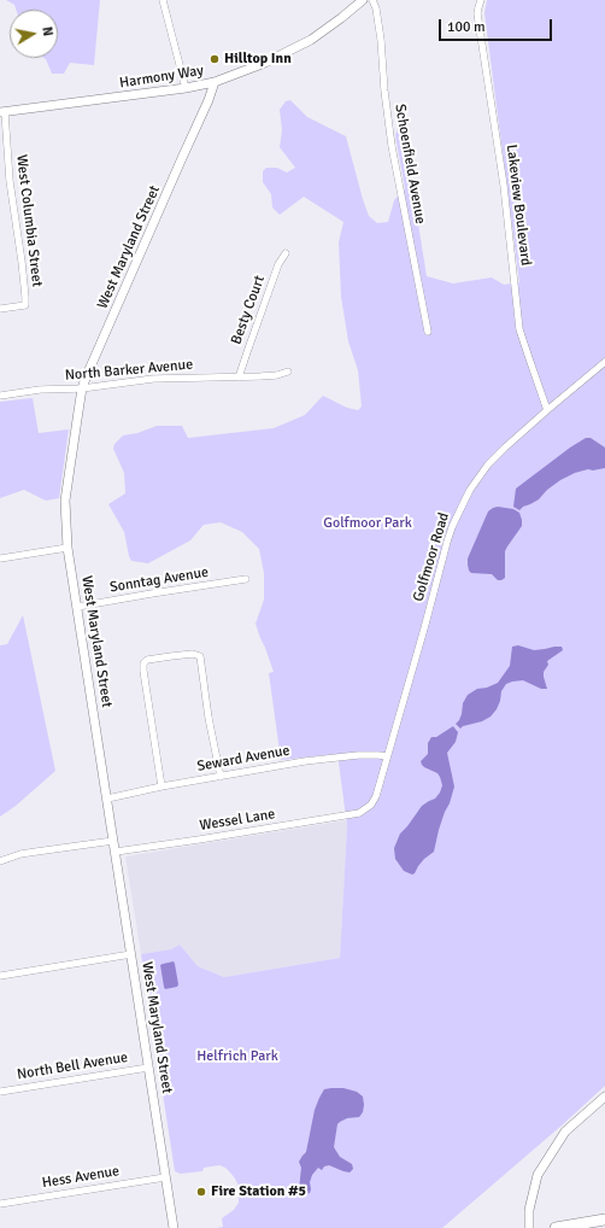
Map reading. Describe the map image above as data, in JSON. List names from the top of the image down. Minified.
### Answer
{"streets":{"street":["Harmony Way","Schoenfield Avenue","Lakeview Boulevard","West Columbia Street","West Maryland Street","Besty Court","North Barker Avenue","Golfmoor Road","Sonntag Avenue","Seward Avenue","Wessel Lane","North Bell Avenue","Hess Avenue"]},"crossings":[["Harmony Way","West Columbia Street"],["Harmony Way","West Maryland Street"],["Lakeview Boulevard","Golfmoor Road"],["West Maryland Street","North Barker Avenue"],["West Maryland Street","Sonntag Avenue"],["West Maryland Street","Seward Avenue"],["West Maryland Street","Wessel Lane"],["West Maryland Street","North Bell Avenue"],["West Maryland Street","Hess Avenue"],["Besty Court","North Barker Avenue"],["Golfmoor Road","Seward Avenue"],["Golfmoor Road","Wessel Lane"]],"parks":["Golfmoor Park","Helfrich Park"],"places":["Hilltop Inn","Fire Station #5"],"scale_bar":"100 m","north":"right"}
